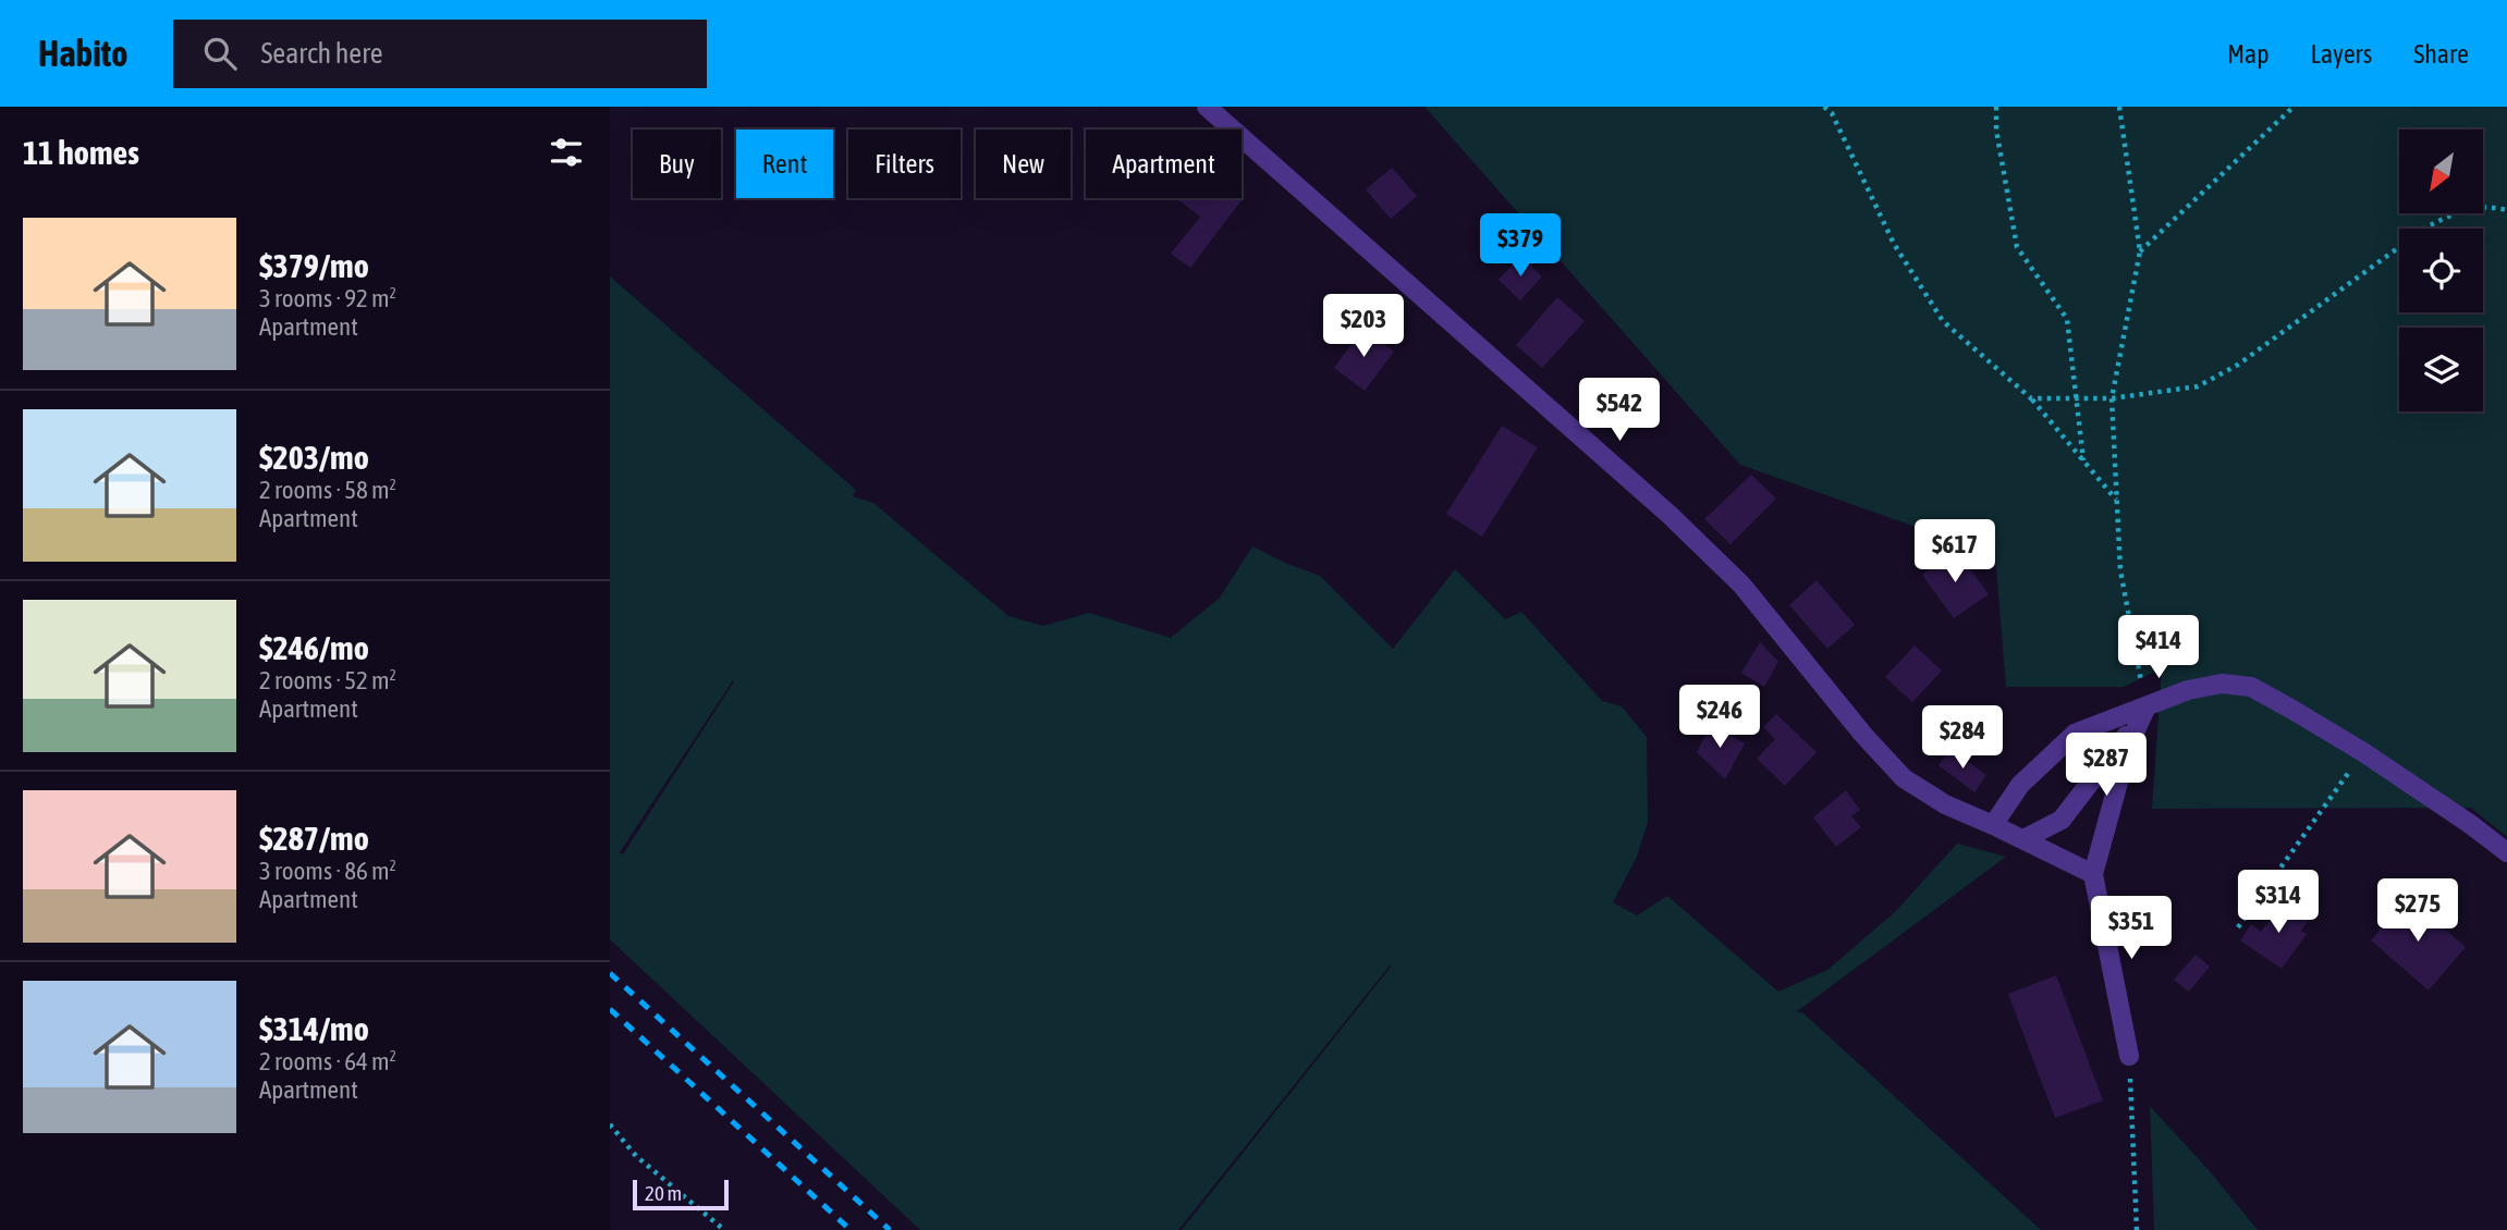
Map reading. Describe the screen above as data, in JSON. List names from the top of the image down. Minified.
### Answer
{"scale_bar":"20 m","north":"bottom left","page":{"header":"Habito","search":"Search here","nav":["Map","Layers","Share"],"heading":"11 homes","chip":["Buy","Rent","Filters","New","Apartment"],"list":[{"name":"$379/mo","note":"3 rooms · 92 m² · Apartment"},{"name":"$203/mo","note":"2 rooms · 58 m² · Apartment"},{"name":"$246/mo","note":"2 rooms · 52 m² · Apartment"},{"name":"$287/mo","note":"3 rooms · 86 m² · Apartment"},{"name":"$314/mo","note":"2 rooms · 64 m² · Apartment"}],"price":["$379","$203","$542","$617","$414","$246","$284","$287","$314","$275","$351"],"scale":"20 m"}}
